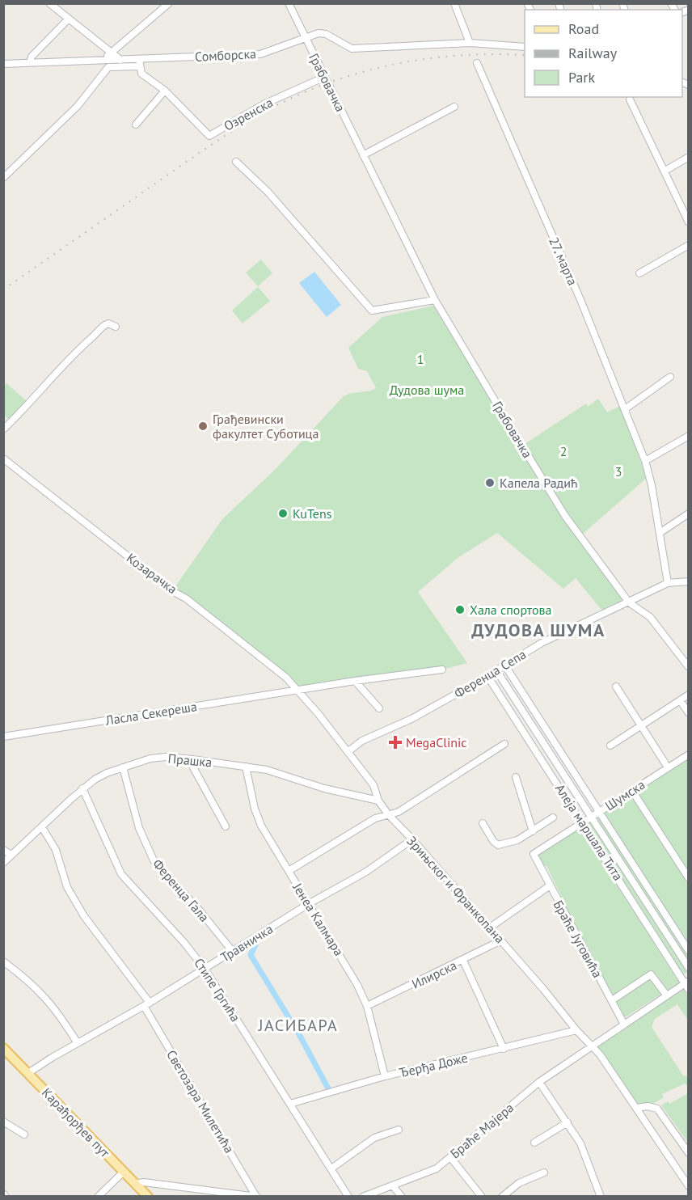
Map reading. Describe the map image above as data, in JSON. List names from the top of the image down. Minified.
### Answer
{"streets":{"main road":["Карађорђев пут"],"street":["Сомборска","Грабовачка","Озренска","27. марта","Козарачка","Ференца Сепа","Ласла Секереша","Прашка","Шумска","Алеја маршала Тита","Зрињског и Франкопана","Ференца Гала","Јенеа Калмара","Браће Југовића","Травничка","Илирска","Стипе Гргића","Ђерђа Доже","Светозара Милетића","Браће Мајера"]},"crossings":[["Сомборска","Грабовачка"],["Сомборска","Озренска"],["Грабовачка","Озренска"],["Грабовачка","Ференца Сепа"],["27. марта","Ференца Сепа"],["Козарачка","Ференца Сепа"],["Козарачка","Ласла Секереша"],["Козарачка","Зрињског и Франкопана"],["Ференца Сепа","Ласла Секереша"],["Ференца Сепа","Алеја маршала Тита"],["Ференца Сепа","Зрињског и Франкопана"],["Ласла Секереша","Зрињског и Франкопана"],["Прашка","Зрињског и Франкопана"],["Прашка","Ференца Гала"],["Прашка","Јенеа Калмара"],["Прашка","Стипе Гргића"],["Прашка","Светозара Милетића"],["Шумска","Алеја маршала Тита"],["Шумска","Браће Југовића"],["Алеја маршала Тита","Браће Мајера"],["Зрињског и Франкопана","Травничка"],["Зрињског и Франкопана","Илирска"],["Зрињског и Франкопана","Ђерђа Доже"],["Зрињског и Франкопана","Браће Мајера"],["Ференца Гала","Травничка"],["Јенеа Калмара","Травничка"],["Јенеа Калмара","Илирска"],["Јенеа Калмара","Ђерђа Доже"],["Браће Југовића","Браће Мајера"],["Травничка","Стипе Гргића"],["Травничка","Светозара Милетића"],["Травничка","Карађорђев пут"],["Стипе Гргића","Ђерђа Доже"]],"districts":["ДУДОВА ШУМА","ЈАСИБАРА"],"parks":["1","Дудова шума","2","3"],"places":{"other":["Грађевински факултет Суботица","Капела Радић","KuTens","Хала спортова"],"health":["MegaClinic"]},"legend":["Road","Railway","Park"]}
